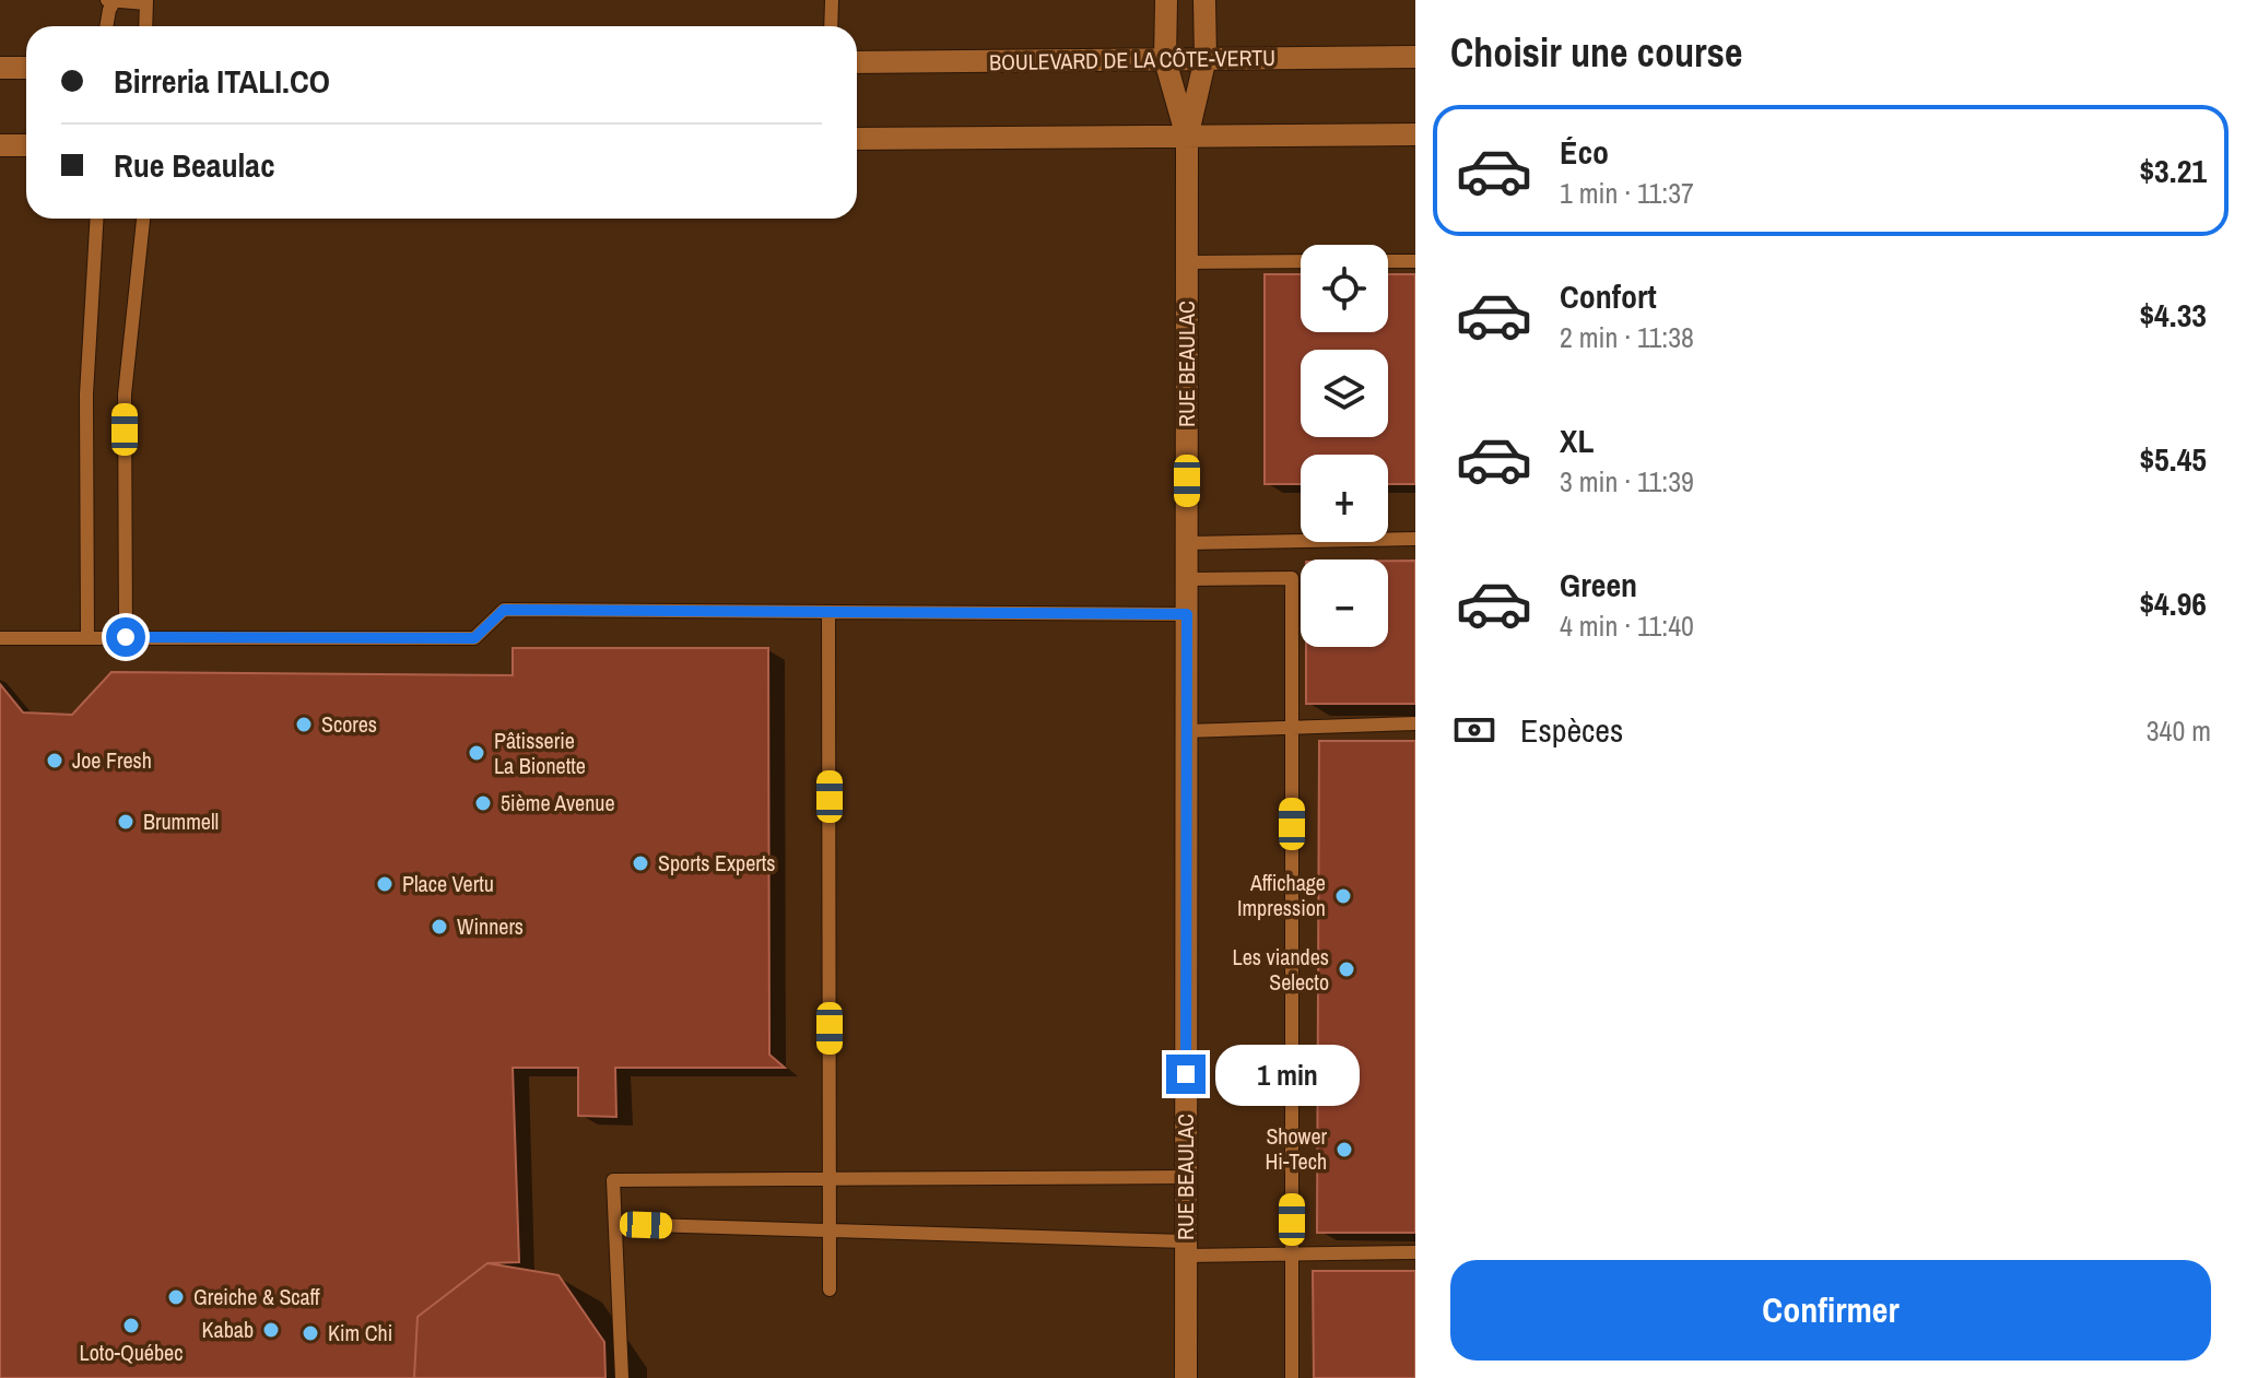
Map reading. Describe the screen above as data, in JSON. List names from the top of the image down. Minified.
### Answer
{"streets":{"street":["BOULEVARD DE LA CÔTE-VERTU","RUE BEAULAC"]},"crossings":[["BOULEVARD DE LA CÔTE-VERTU","RUE BEAULAC"]],"places":["Scores","Pâtisserie La Bionette","Joe Fresh","5ième Avenue","Brummell","Sports Experts","Place Vertu","Affichage Impression","Winners","Les viandes Selecto","Shower Hi-Tech","Greiche & Scaff","Loto-Québec","Kabab","Kim Chi"],"page":{"heading":"Choisir une course","banner":["Birreria ITALI.CO","Rue Beaulac"],"list":[{"name":"Éco","note":"1 min · 11:37","value":"$3.21"},{"name":"Confort","note":"2 min · 11:38","value":"$4.33"},{"name":"XL","note":"3 min · 11:39","value":"$5.45"},{"name":"Green","note":"4 min · 11:40","value":"$4.96"}],"map_buttons":["+","−"],"pay":["Espèces","340 m"],"bubble":"1 min","buttons":"Confirmer"}}
